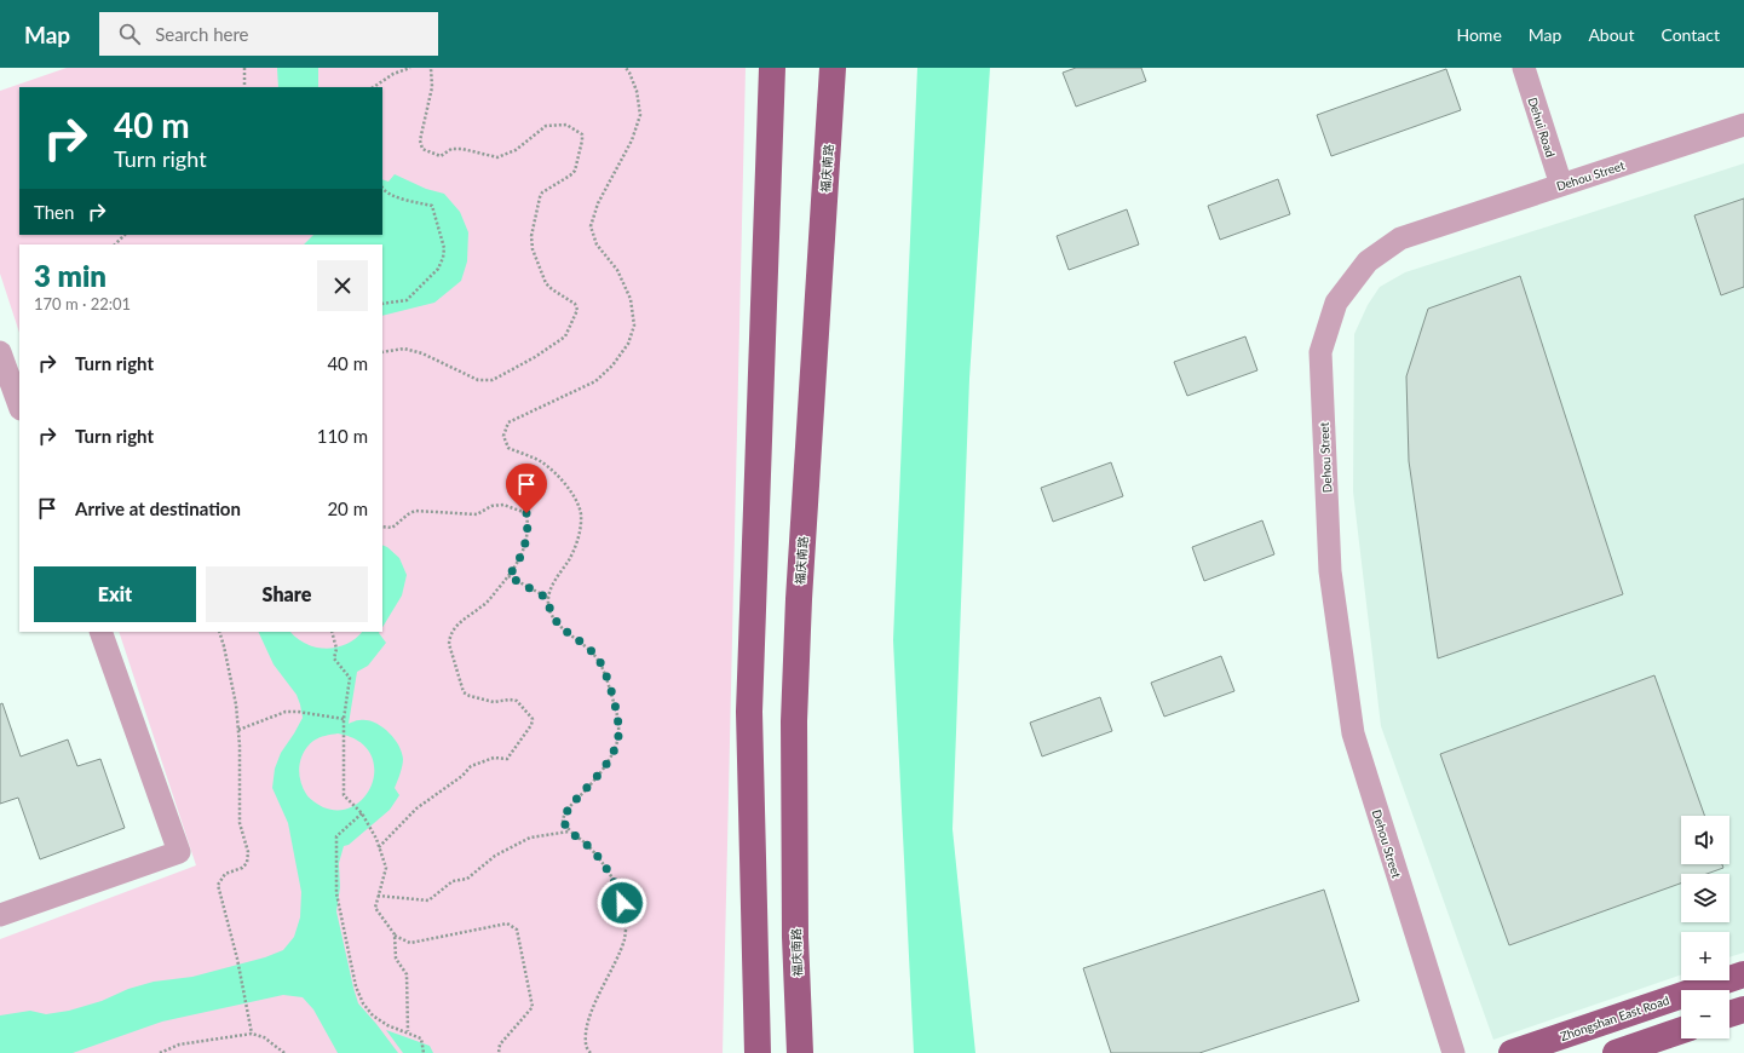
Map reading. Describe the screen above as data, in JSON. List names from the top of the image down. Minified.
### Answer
{"streets":{"main road":["福庆南路","Zhongshan East Road"],"street":["Dehui Road","Dehou Street"]},"crossings":[["Dehui Road","Dehou Street"]],"page":{"header":"Map","search":"Search here","nav":["Home","Map","About","Contact"],"turn":["40 m","Turn right"],"then":"Then","heading":["3 min","170 m · 22:01"],"list":[{"name":"Turn right","value":"40 m"},{"name":"Turn right","value":"110 m"},{"name":"Arrive at destination","value":"20 m"}],"buttons":["Exit","Share"],"map_buttons":["+","−"]}}
